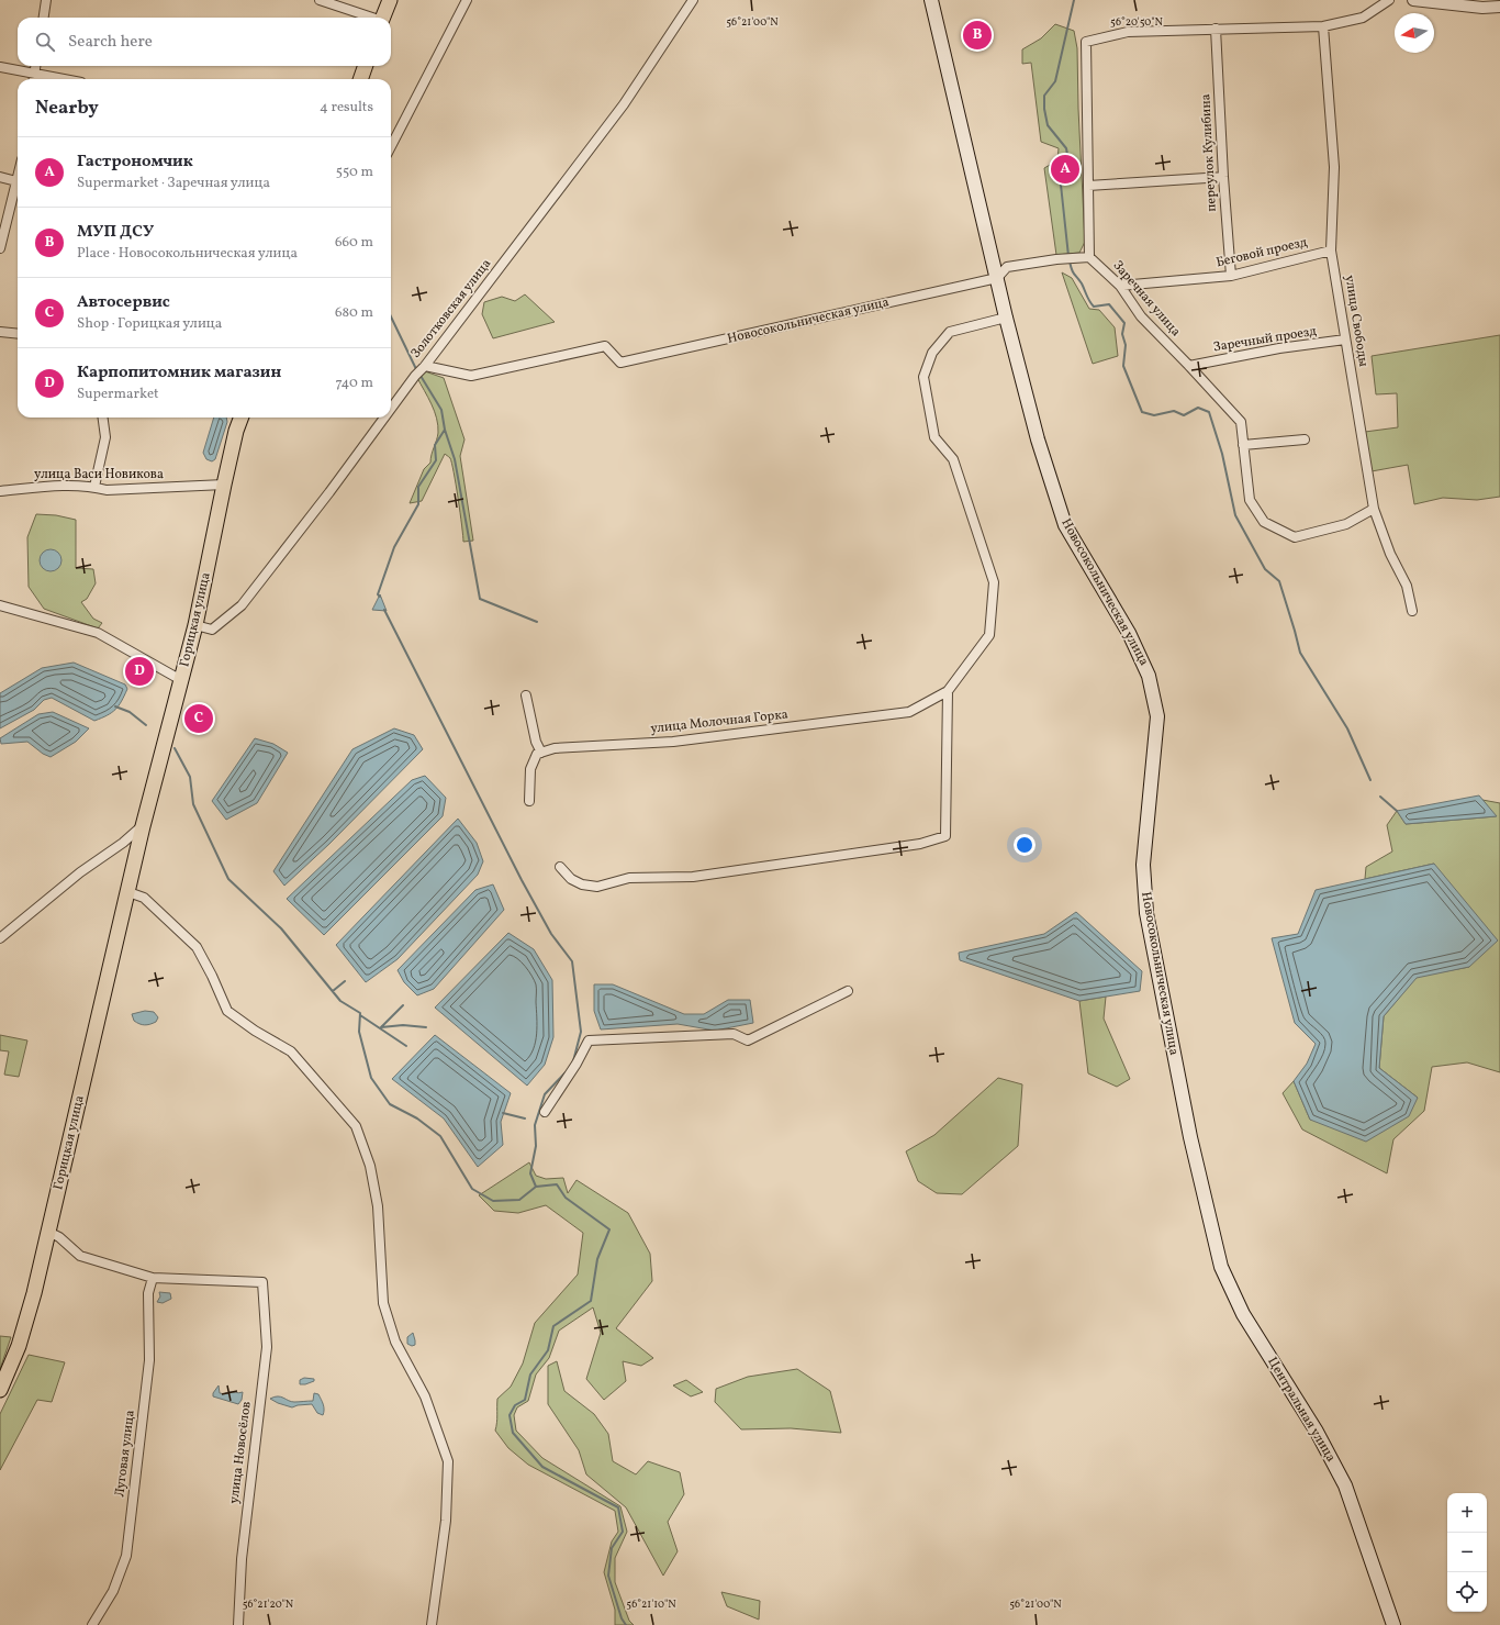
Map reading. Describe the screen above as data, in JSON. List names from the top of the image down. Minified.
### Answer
{"streets":{"main road":["Новосокольническая улица","Горицкая улица","Центральная улица"],"street":["переулок Кулибина","Беговой проезд","Заречная улица","Золотковская улица","улица Свободы","Заречный проезд","улица Васи Новикова","улица Молочная Горка","улица Новосёлов","Луговая улица"]},"crossings":[["переулок Кулибина","Беговой проезд"],["Беговой проезд","Заречная улица"],["Беговой проезд","улица Свободы"],["Заречная улица","улица Свободы"],["Заречная улица","Заречный проезд"],["Золотковская улица","Новосокольническая улица"],["Золотковская улица","Горицкая улица"],["Новосокольническая улица","Центральная улица"],["улица Свободы","Заречный проезд"],["улица Васи Новикова","Горицкая улица"],["улица Новосёлов","Луговая улица"]],"north":"left","page":{"search":"Search here","pins":["B","A","D","C"],"heading":["Nearby","4 results"],"list":[{"mark":"A","name":"Гастрономчик","note":"Supermarket · Заречная улица","value":"550 m"},{"mark":"B","name":"МУП ДСУ","note":"Place · Новосокольническая улица","value":"660 m"},{"mark":"C","name":"Автосервис","note":"Shop · Горицкая улица","value":"680 m"},{"mark":"D","name":"Карпопитомник магазин","note":"Supermarket","value":"740 m"}],"map_buttons":["+","−"]},"coordinates":["56°21'00\"N","56°20'50\"N","56°21'20\"N","56°21'10\"N"]}
